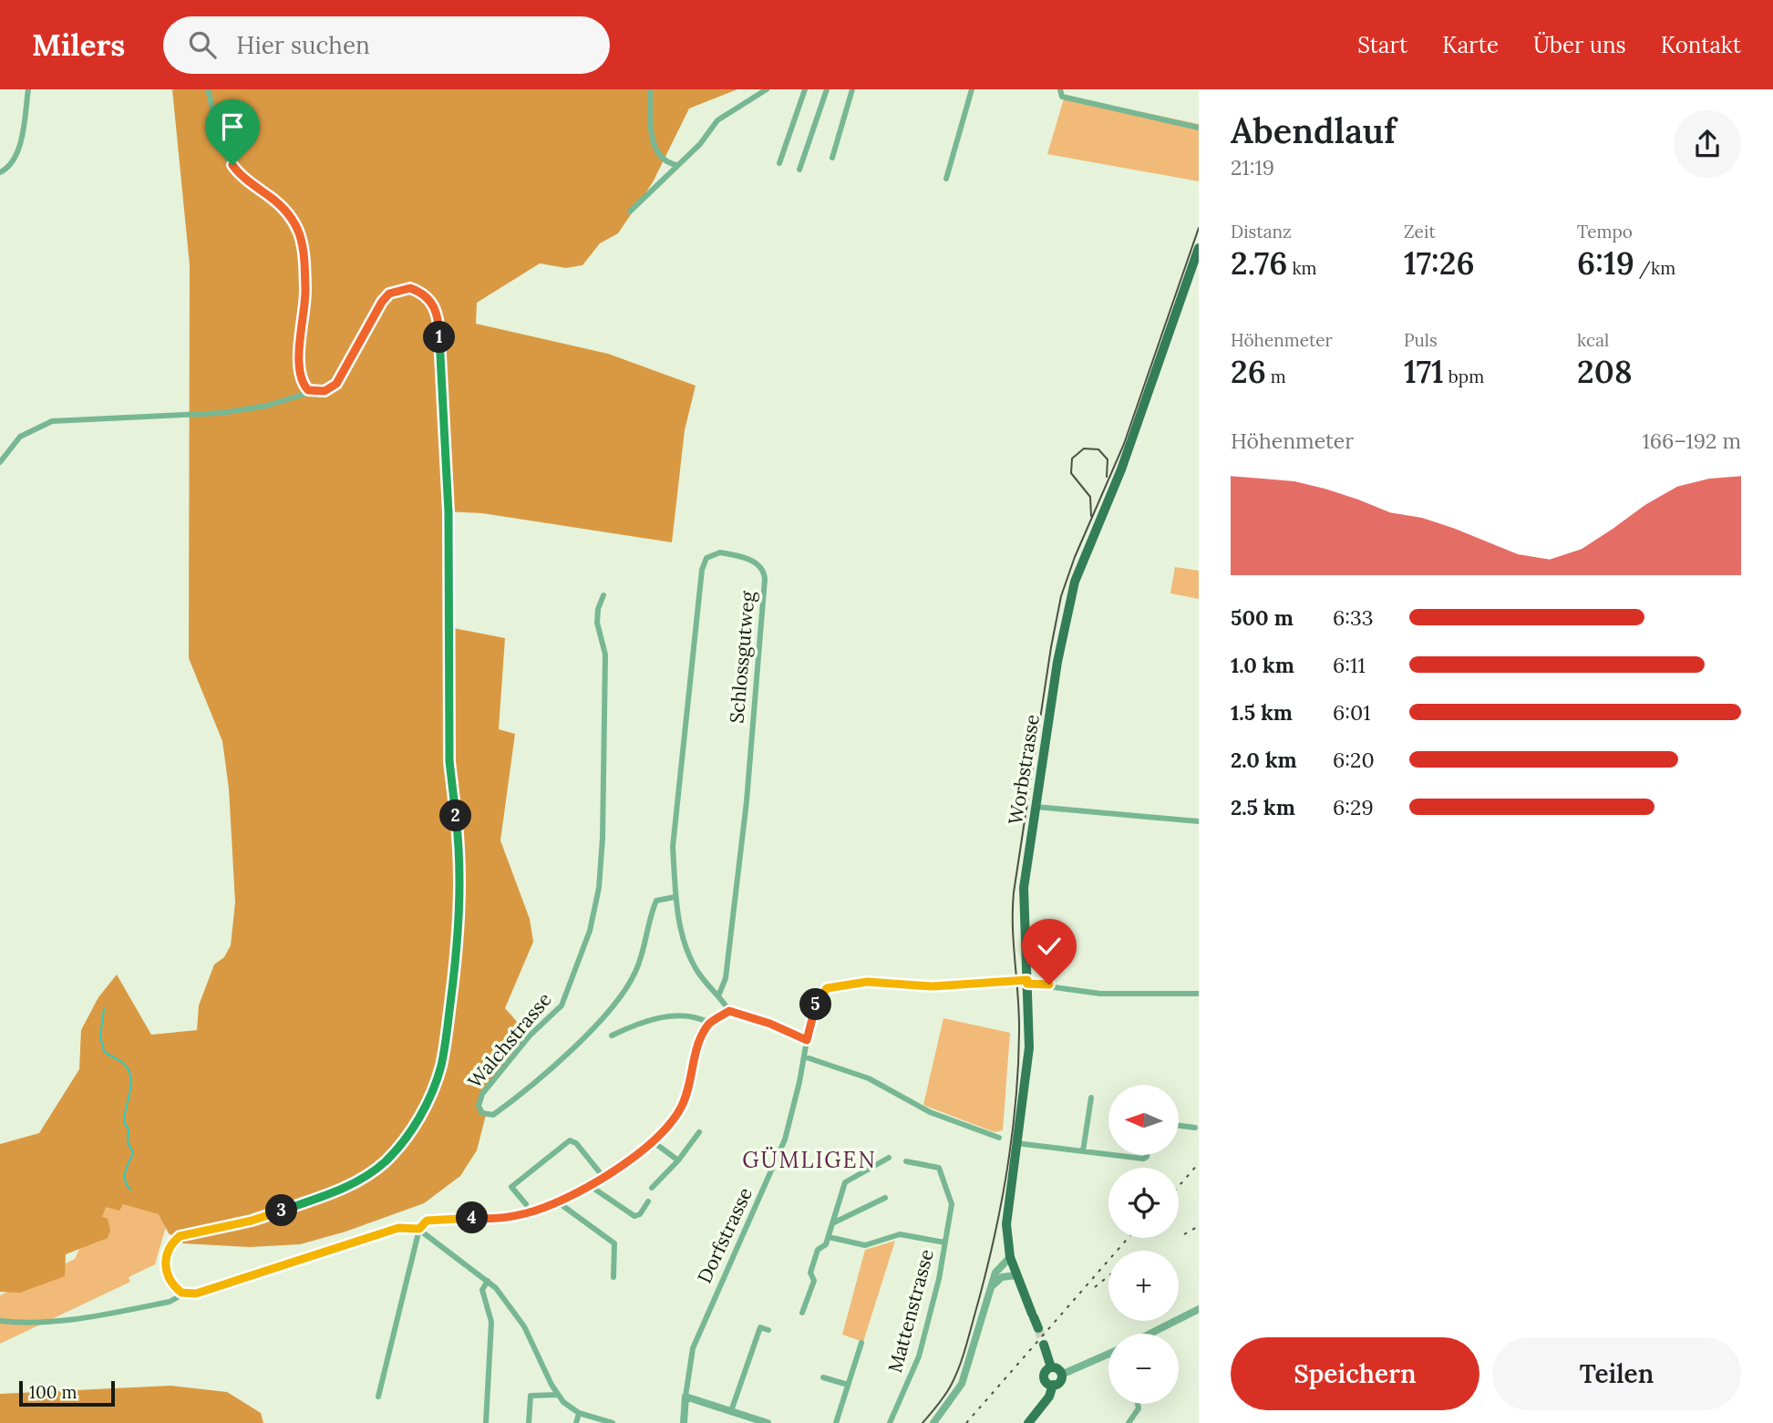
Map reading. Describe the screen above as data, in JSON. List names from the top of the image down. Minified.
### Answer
{"streets":{"main road":["Worbstrasse"],"street":["Schlossgutweg","Walchstrasse","Dorfstrasse","Mattenstrasse"]},"crossings":[["Schlossgutweg","Walchstrasse"],["Worbstrasse","Dorfstrasse"]],"districts":["GÜMLIGEN"],"scale_bar":"100 m","north":"left","page":{"header":"Milers","search":"Hier suchen","nav":["Start","Karte","Über uns","Kontakt"],"heading":["Abendlauf","21:19"],"stats":[["Distanz","2.76 km"],["Zeit","17:26"],["Tempo","6:19 /km"],["Höhenmeter","26 m"],["Puls","171 bpm"],["kcal","208"]],"pins":["1","2","5","3","4"],"chart":["Höhenmeter","166–192 m"],"list":[{"name":"500 m","note":"6:33"},{"name":"1.0 km","note":"6:11"},{"name":"1.5 km","note":"6:01"},{"name":"2.0 km","note":"6:20"},{"name":"2.5 km","note":"6:29"}],"map_buttons":["+","−"],"buttons":["Speichern","Teilen"],"scale":"100 m"}}
